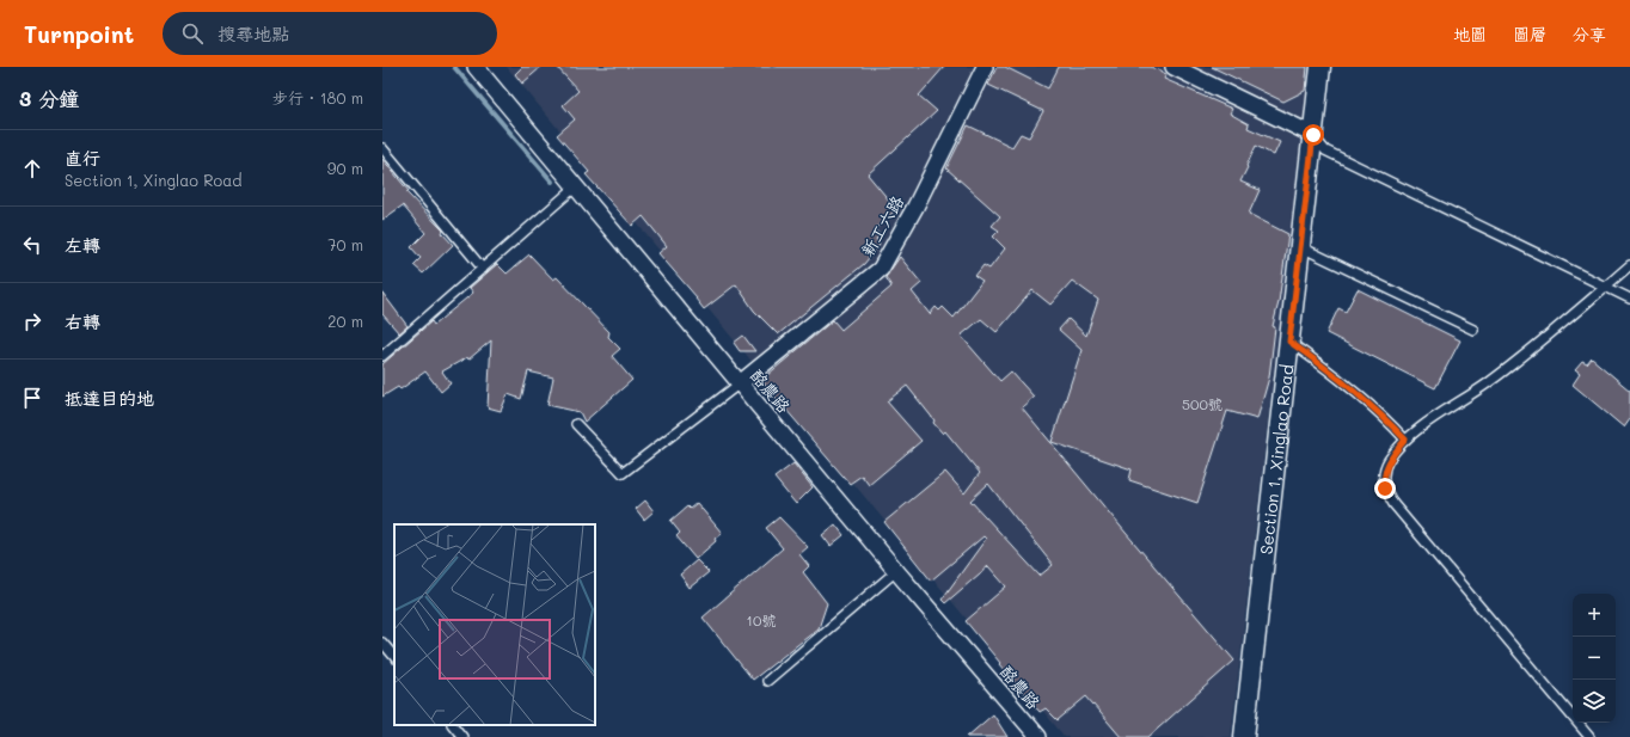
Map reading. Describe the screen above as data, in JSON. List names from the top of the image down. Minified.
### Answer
{"streets":{"street":["新工六路","酪農路","Section 1, Xinglao Road"]},"crossings":[["新工六路","酪農路"]],"house_numbers":["500號","10號"],"page":{"header":"Turnpoint","search":"搜尋地點","nav":["地圖","圖層","分享"],"heading":["3 分鐘","步行 · 180 m"],"list":[["直行","Section 1, Xinglao Road","90 m"],["左轉","70 m"],["右轉","20 m"],"抵達目的地"],"map_buttons":["+","−"]}}
